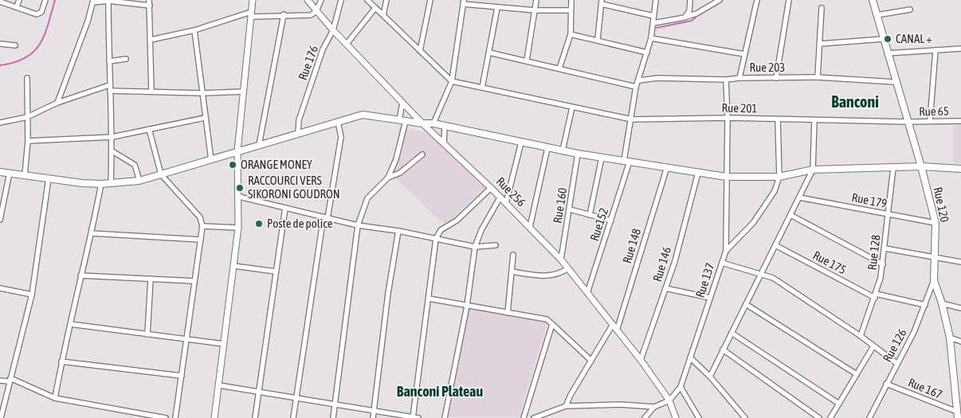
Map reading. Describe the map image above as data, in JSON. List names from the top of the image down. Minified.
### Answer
{"streets":{"main road":["Rue 120"],"street":["Rue 176","Rue 203","Rue 201","Rue 65","Rue 256","Rue 179","Rue 160","Rue152","Rue 148","Rue 128","Rue 175","Rue 146","Rue 137","Rue 126","Rue 167"]},"crossings":[["Rue 176","Rue 256"],["Rue 203","Rue 120"],["Rue 203","Rue152"],["Rue 201","Rue 65"],["Rue 201","Rue 120"],["Rue 201","Rue152"],["Rue 65","Rue 120"],["Rue 256","Rue 160"],["Rue 256","Rue152"],["Rue 256","Rue 148"],["Rue 256","Rue 146"],["Rue 256","Rue 137"],["Rue 179","Rue 120"],["Rue 179","Rue 128"],["Rue 120","Rue 126"],["Rue 120","Rue 167"],["Rue 128","Rue 175"],["Rue 175","Rue 126"],["Rue 126","Rue 167"]],"districts":["Banconi","Banconi Plateau"],"places":["CANAL +","ORANGE MONEY","RACCOURCI VERS SIKORONI GOUDRON","Poste de police"]}
